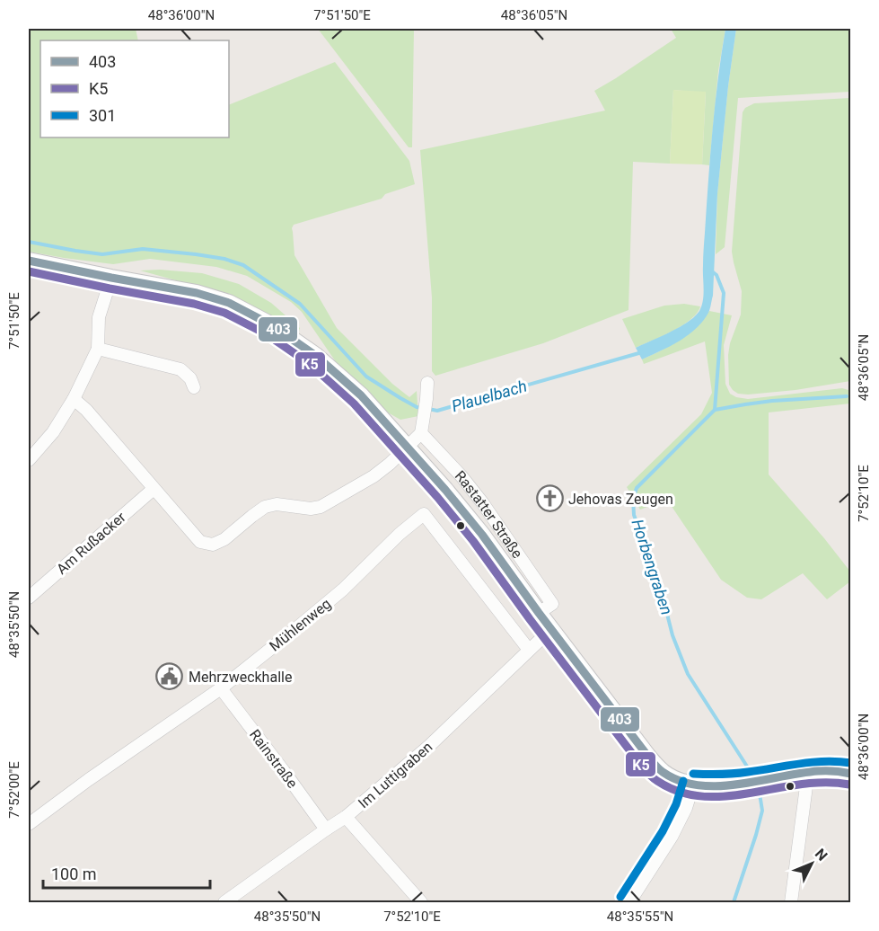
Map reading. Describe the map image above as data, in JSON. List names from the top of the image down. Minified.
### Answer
{"streets":{"main road":["Rastatter Straße"],"street":["Am Rußacker","Mühlenweg","Rainstraße","Im Luttigraben"]},"crossings":[["Rastatter Straße","Im Luttigraben"],["Mühlenweg","Rainstraße"],["Mühlenweg","Im Luttigraben"],["Rainstraße","Im Luttigraben"]],"water":["Plauelbach","Horbengraben"],"places":{"church":["Jehovas Zeugen"],"public building":["Mehrzweckhalle"]},"lines":["transit line 403","transit line K5","transit line 301"],"legend":["403","K5","301"],"scale_bar":"100 m","north":"top right","coordinates":["48°36'00\"N","7°51'50\"E","48°36'05\"N","7°52'10\"E","48°35'50\"N","7°52'00\"E","48°35'55\"N"]}
